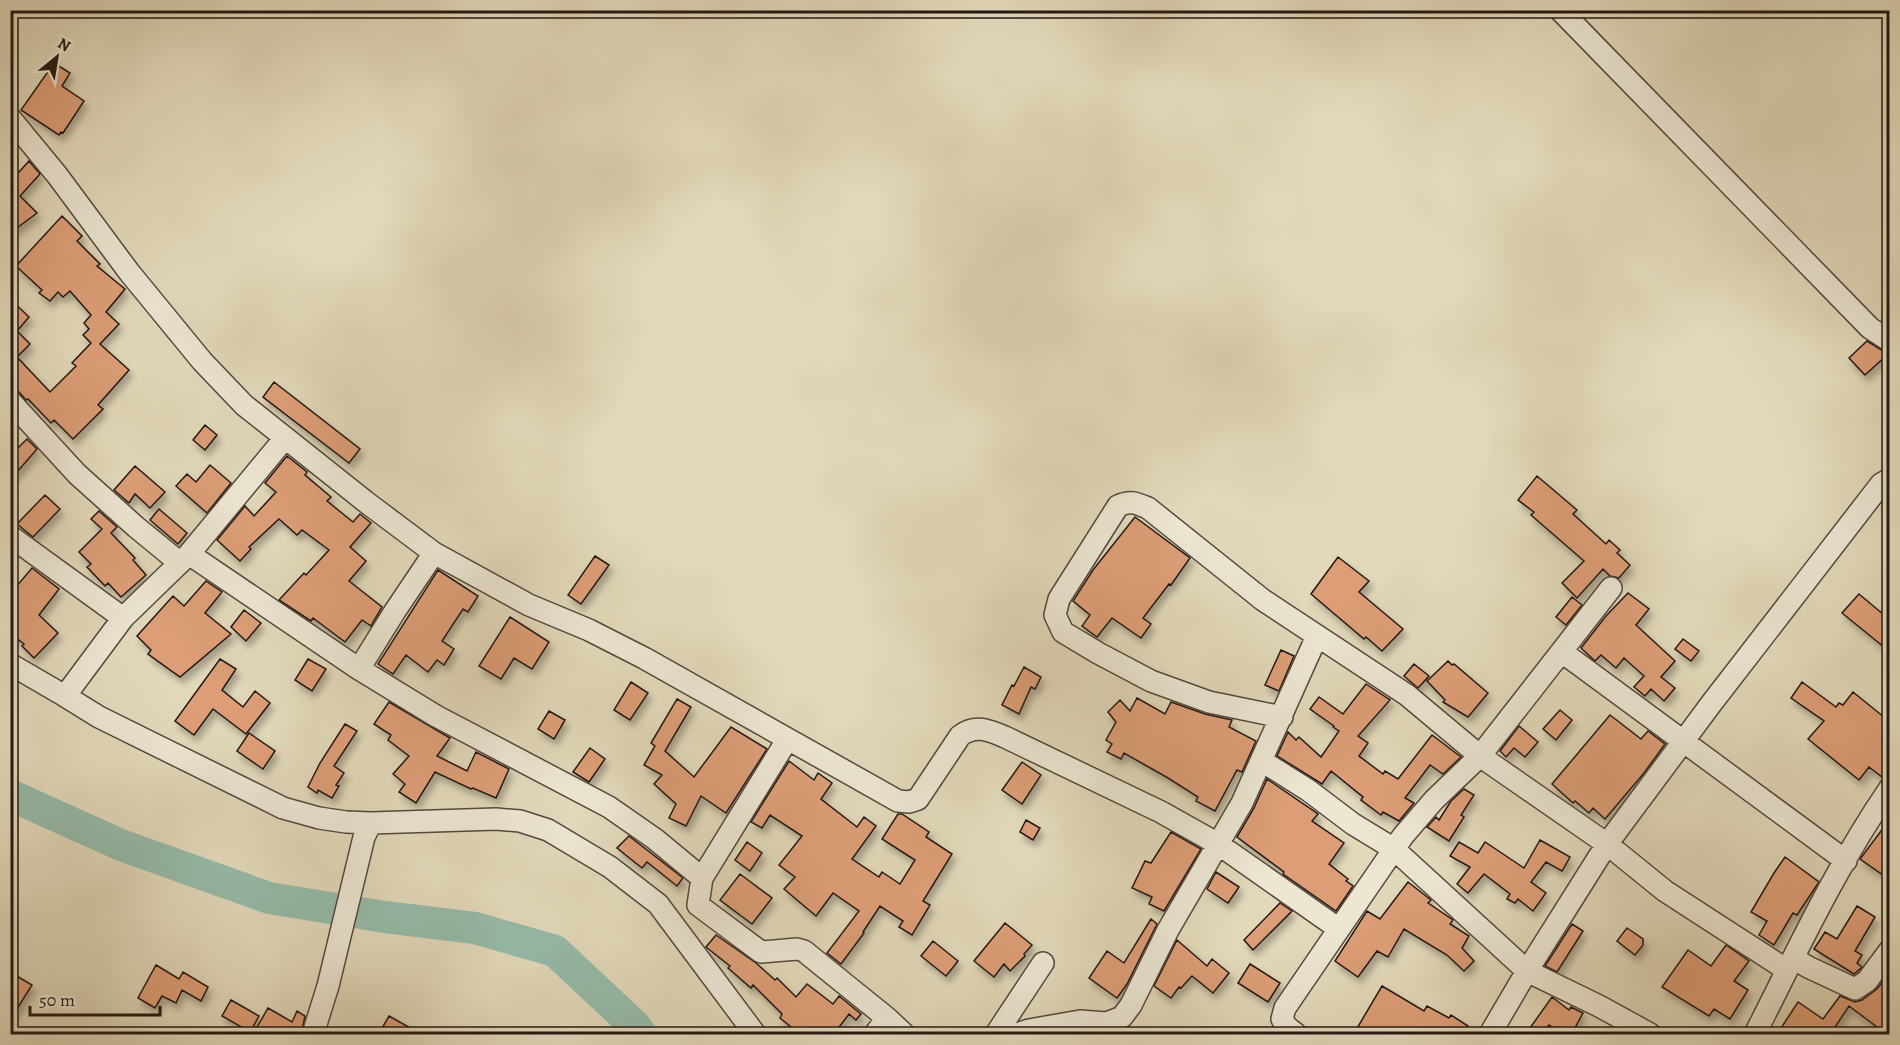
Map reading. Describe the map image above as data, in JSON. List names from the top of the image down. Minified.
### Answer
{"scale_bar":"50 m","north":"top right"}
